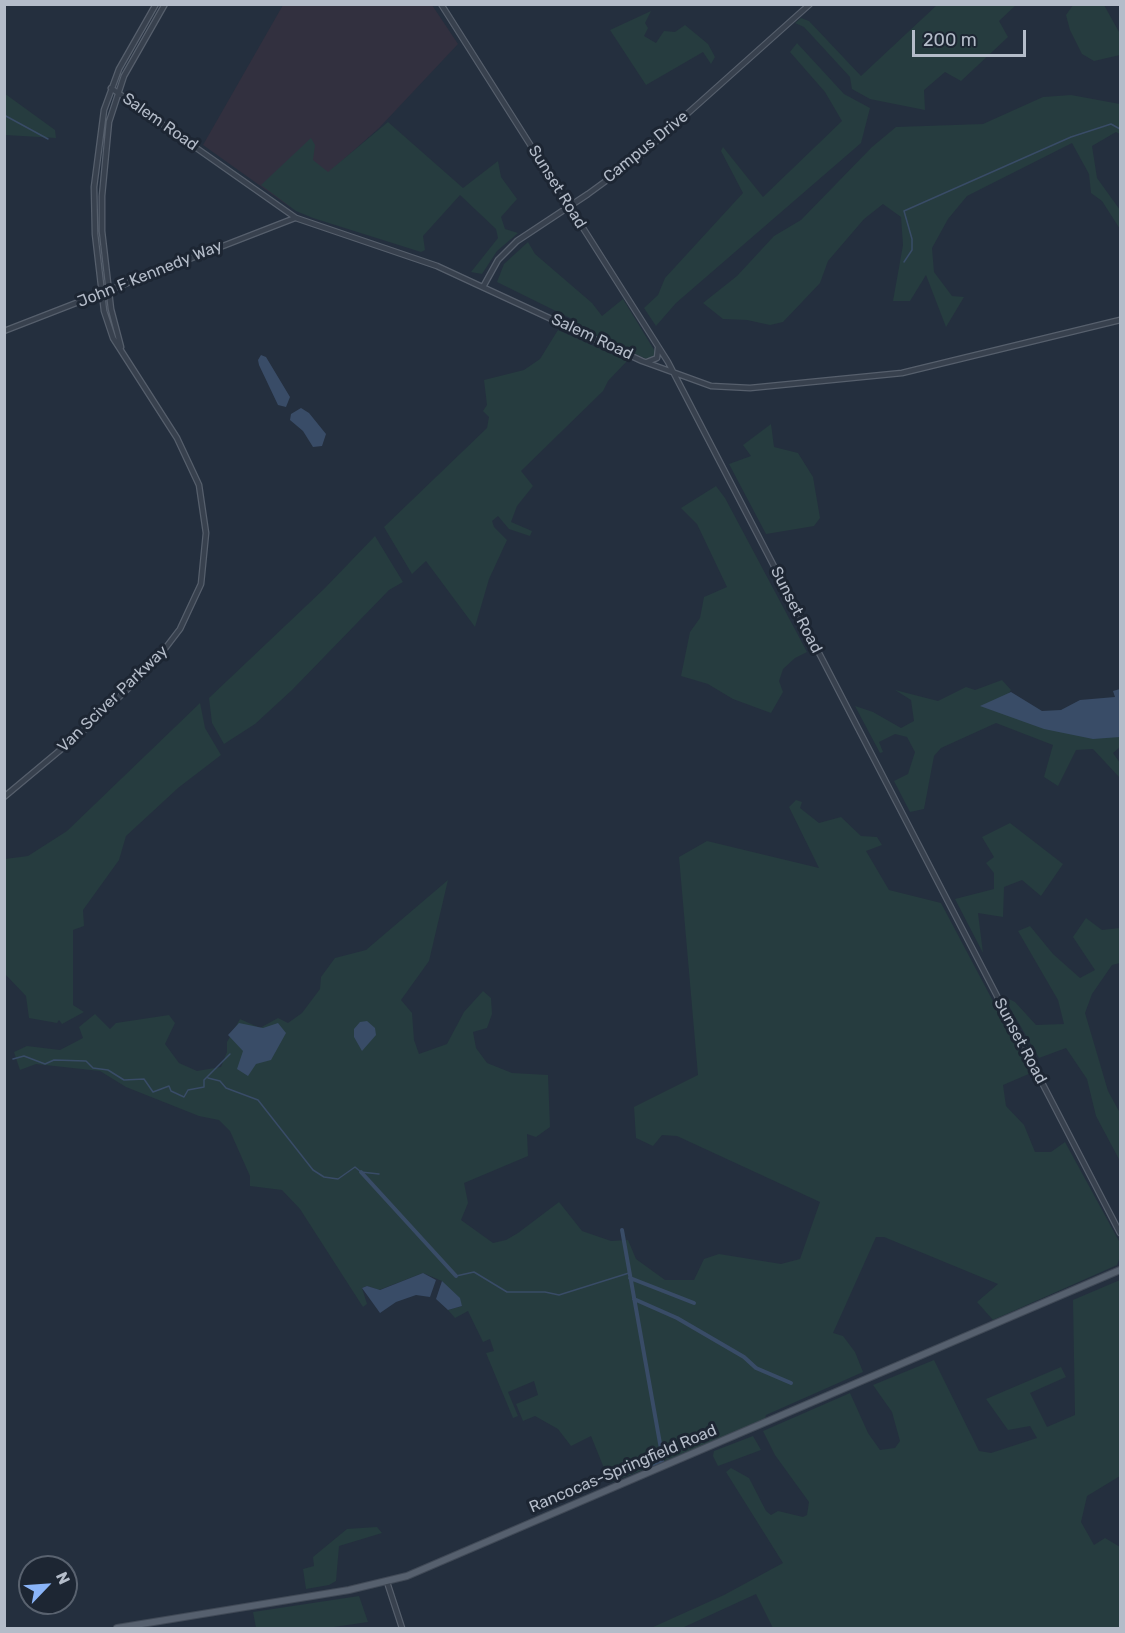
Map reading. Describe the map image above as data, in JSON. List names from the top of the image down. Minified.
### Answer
{"streets":{"main road":["Rancocas-Springfield Road"],"street":["Salem Road","Campus Drive","Sunset Road","John F Kennedy Way","Van Sciver Parkway"]},"crossings":[["Salem Road","Campus Drive"],["Salem Road","Sunset Road"],["Salem Road","John F Kennedy Way"],["Salem Road","Van Sciver Parkway"],["Campus Drive","Sunset Road"],["John F Kennedy Way","Van Sciver Parkway"]],"scale_bar":"200 m","north":"top right"}
